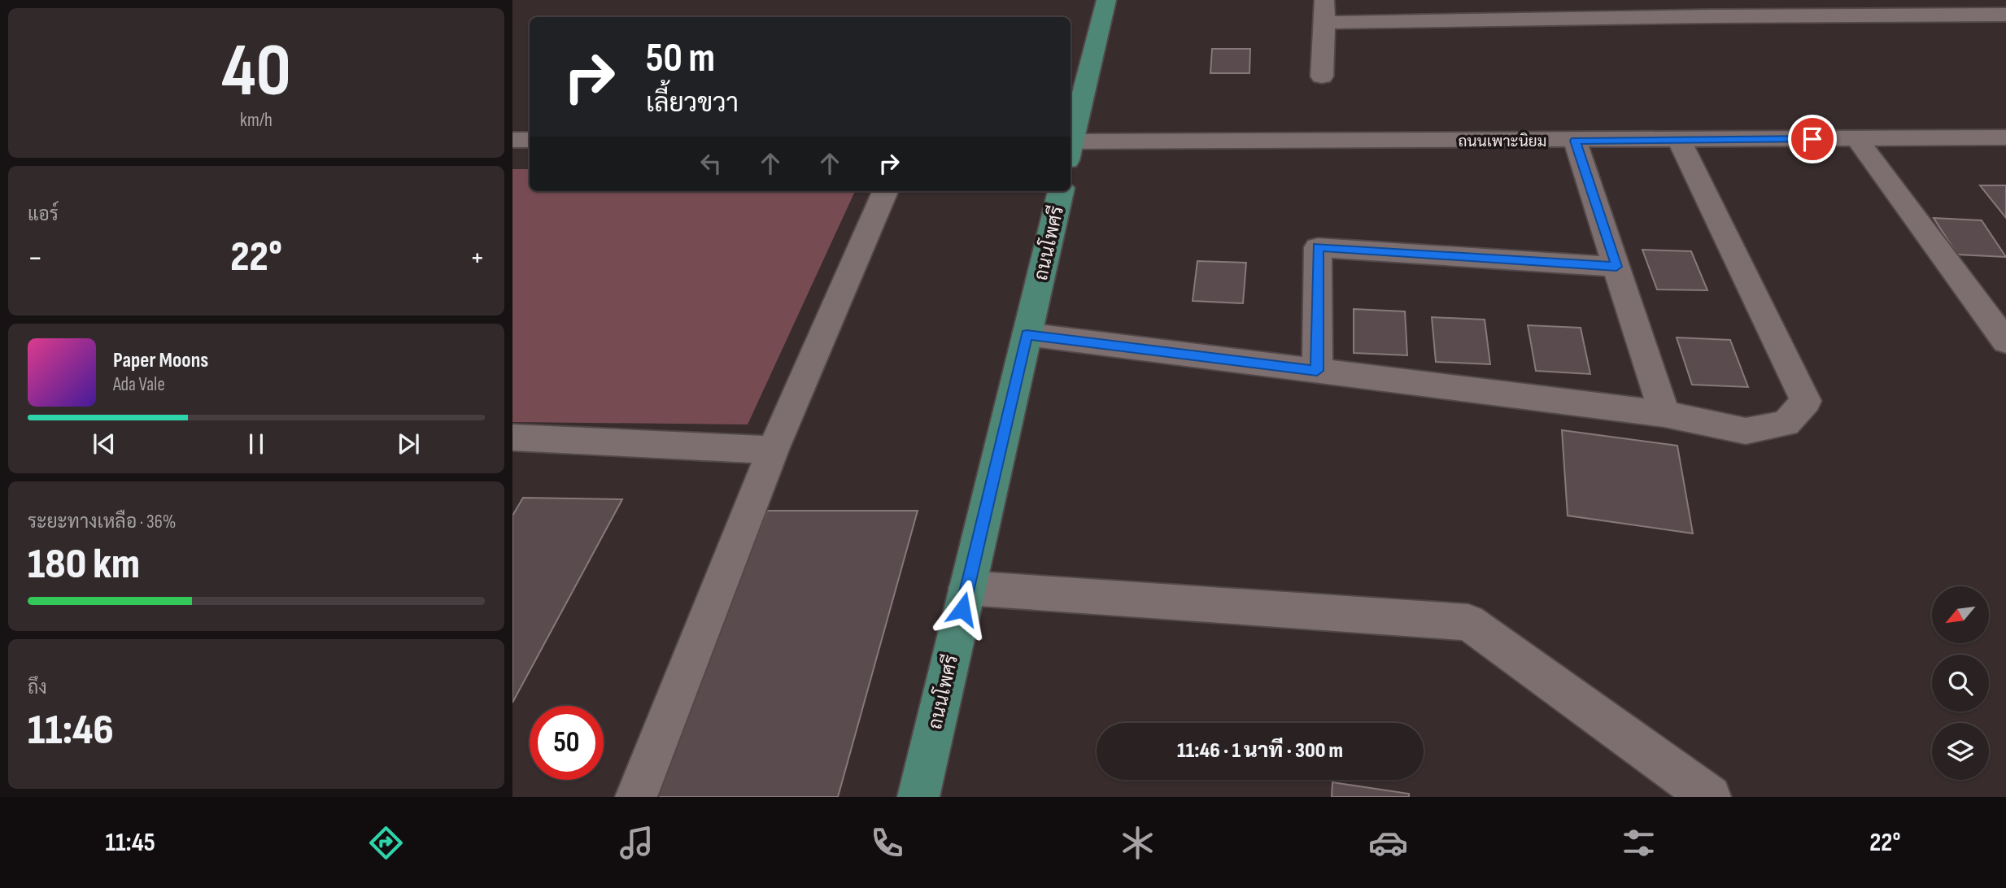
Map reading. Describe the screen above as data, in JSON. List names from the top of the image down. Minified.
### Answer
{"streets":{"main road":["ถนนโพศรี"],"street":["ถนนเพาะนิยม"]},"north":"bottom left","page":{"tile":[["40","km/h"],"แอร์",["ระยะทางเหลือ · 36%","180 km"],["ถึง","11:46"]],"turn":["50 m","เลี้ยวขวา"],"heat":["−","22°","+"],"song":["Paper Moons","Ada Vale"],"limit":"50","trip":"11:46 · 1 นาที · 300 m","tabs":["11:45","22°"]}}
